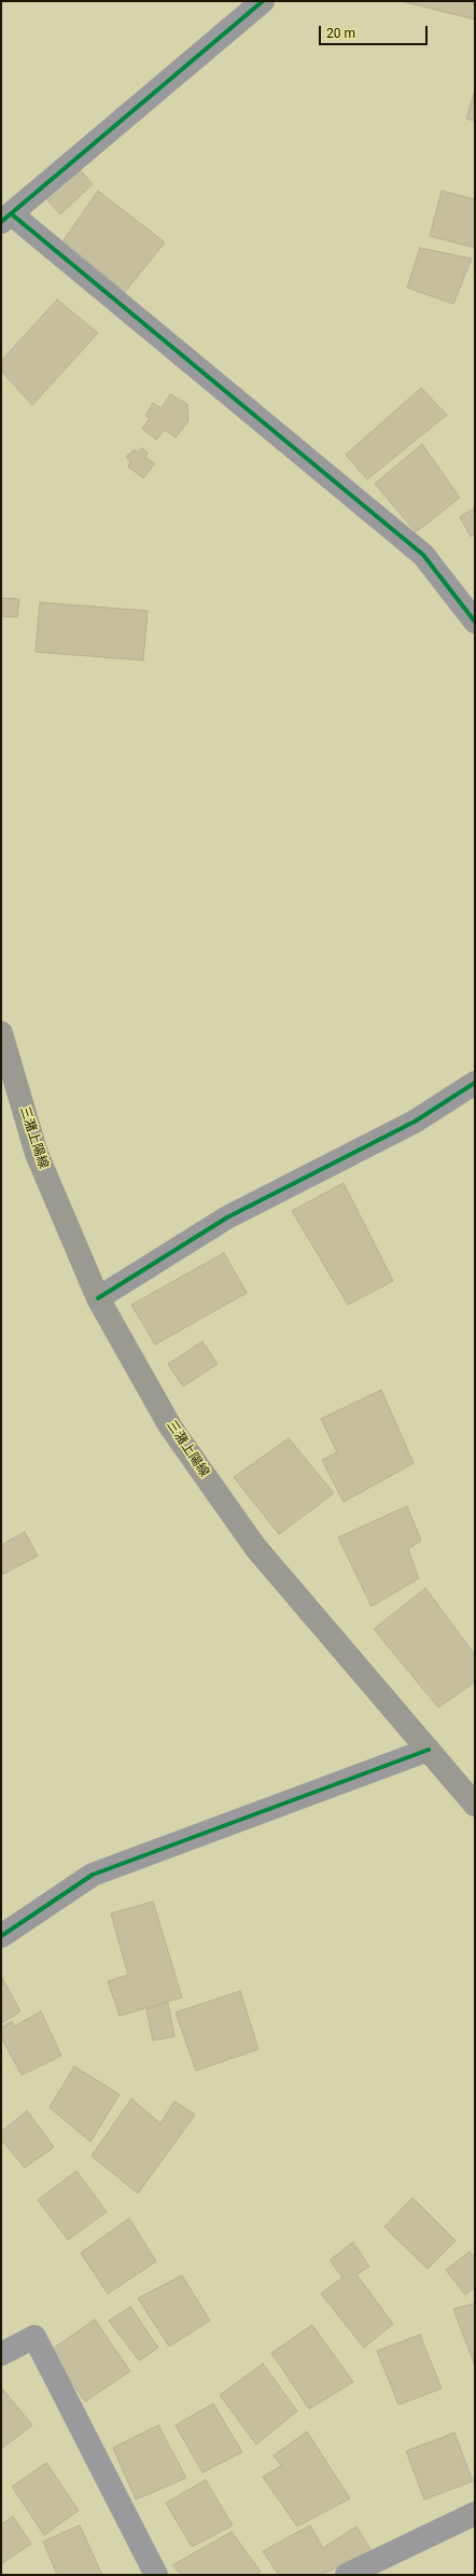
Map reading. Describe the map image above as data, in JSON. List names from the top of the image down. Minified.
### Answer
{"streets":{"main road":["三潴上陽線"]},"scale_bar":"20 m"}
